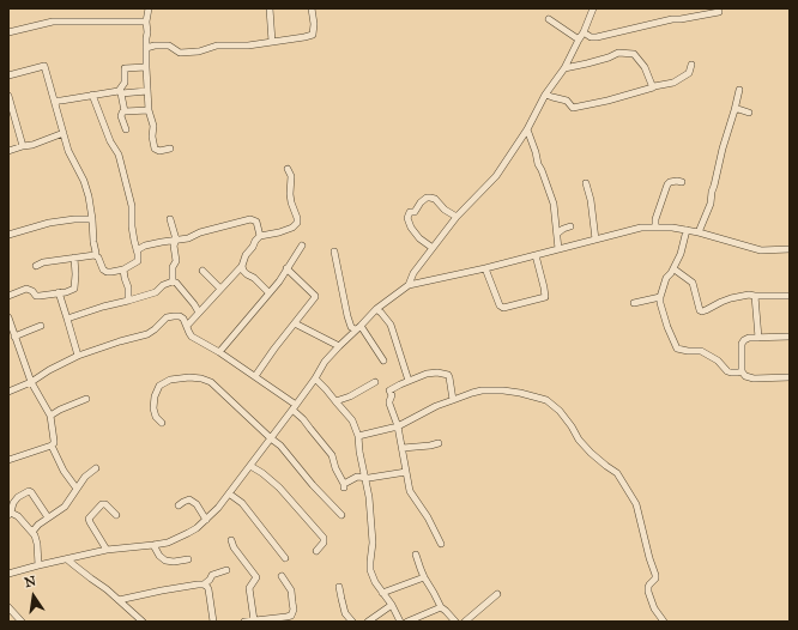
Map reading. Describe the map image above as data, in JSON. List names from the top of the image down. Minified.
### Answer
{"north":"top"}
